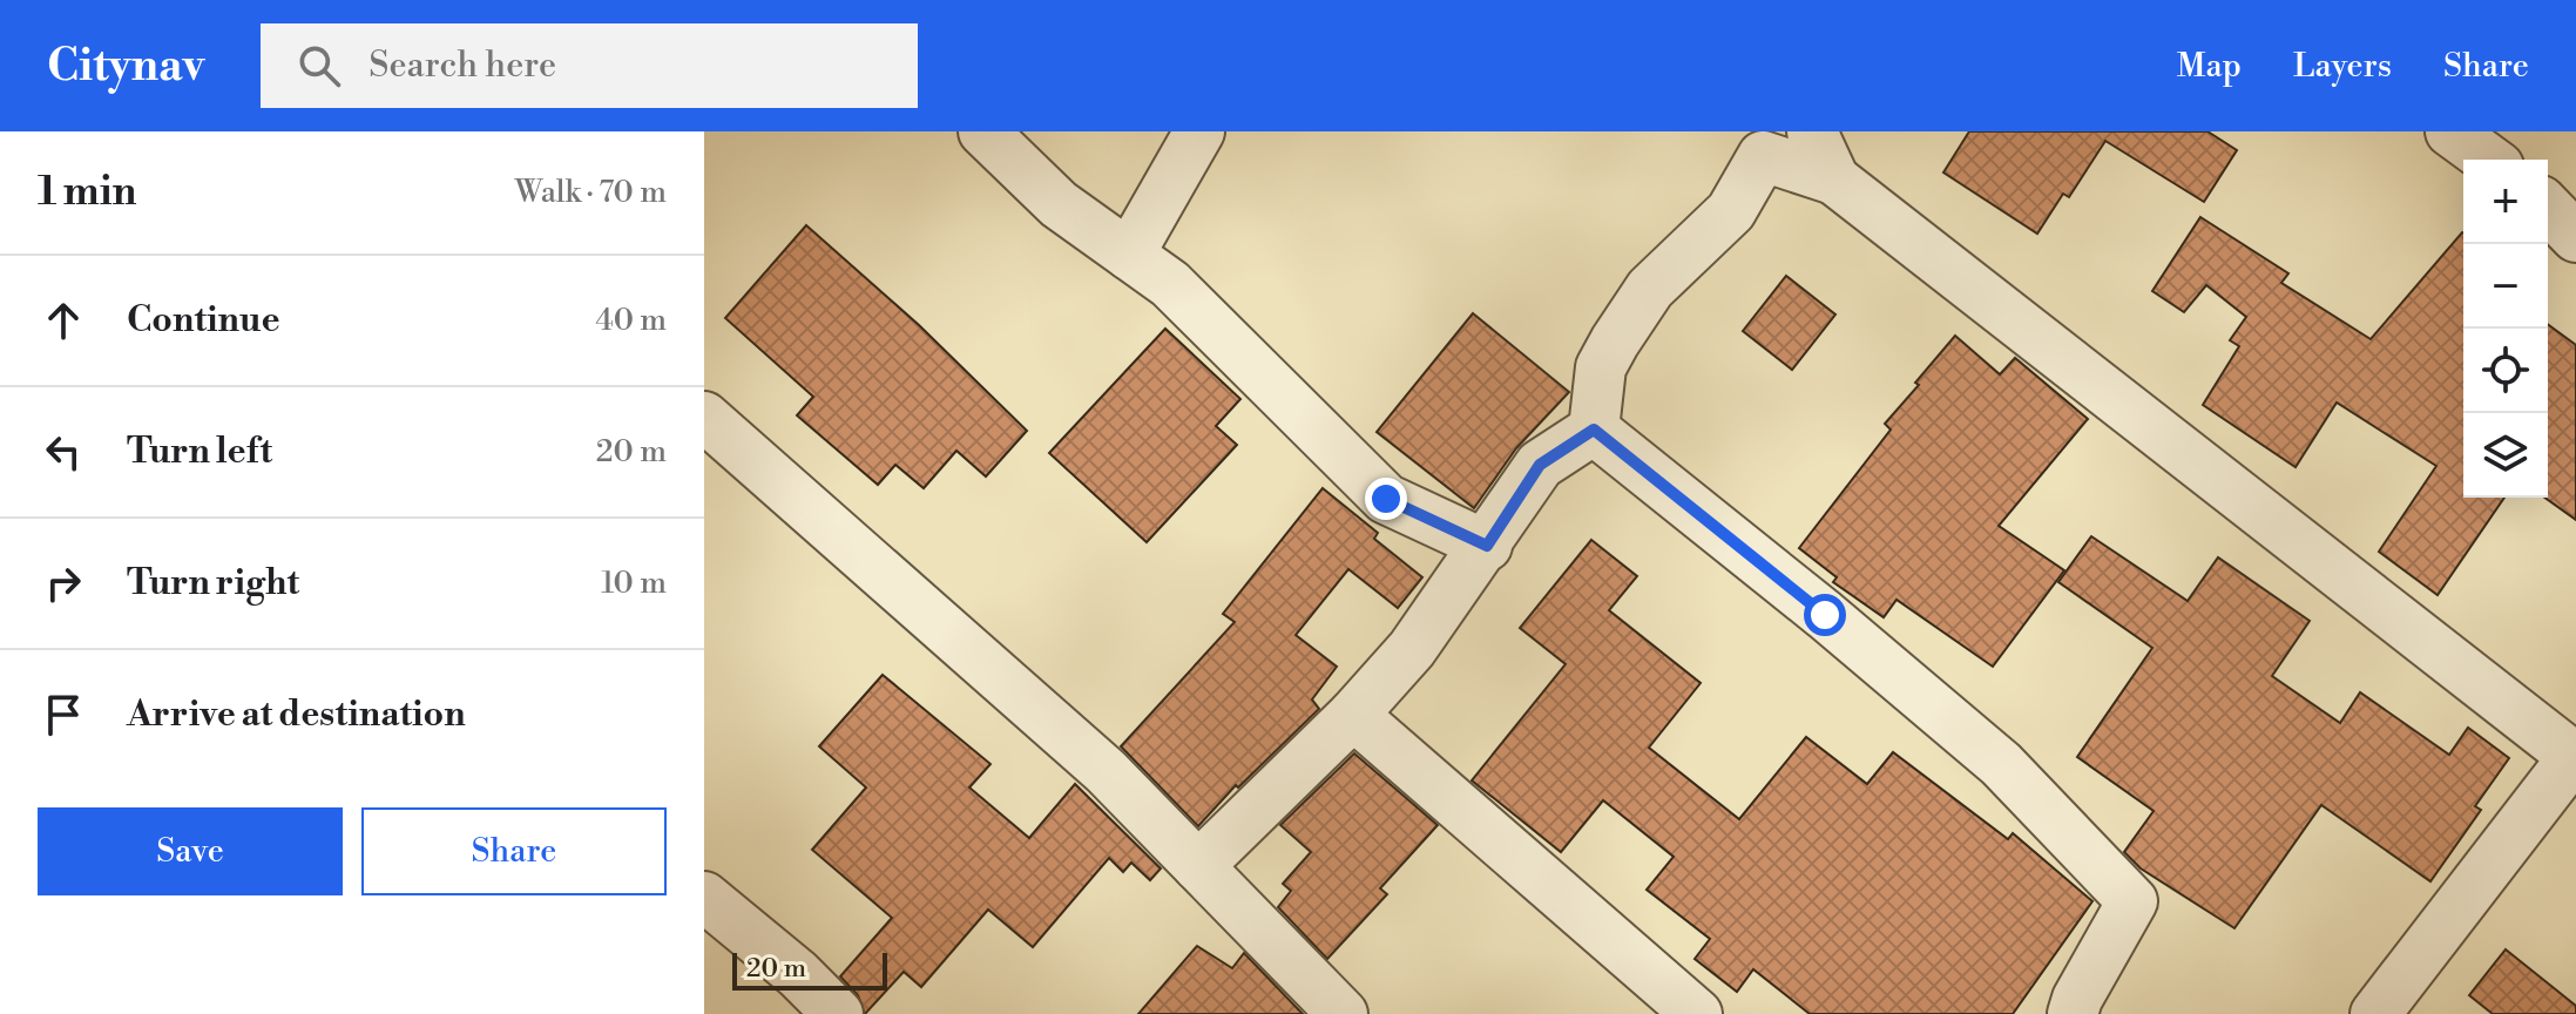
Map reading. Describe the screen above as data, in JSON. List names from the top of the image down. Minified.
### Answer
{"scale_bar":"20 m","page":{"header":"Citynav","search":"Search here","nav":["Map","Layers","Share"],"heading":["1 min","Walk · 70 m"],"map_buttons":["+","−"],"list":[["Continue","40 m"],["Turn left","20 m"],["Turn right","10 m"],"Arrive at destination"],"buttons":["Save","Share"],"scale":"20 m"}}
